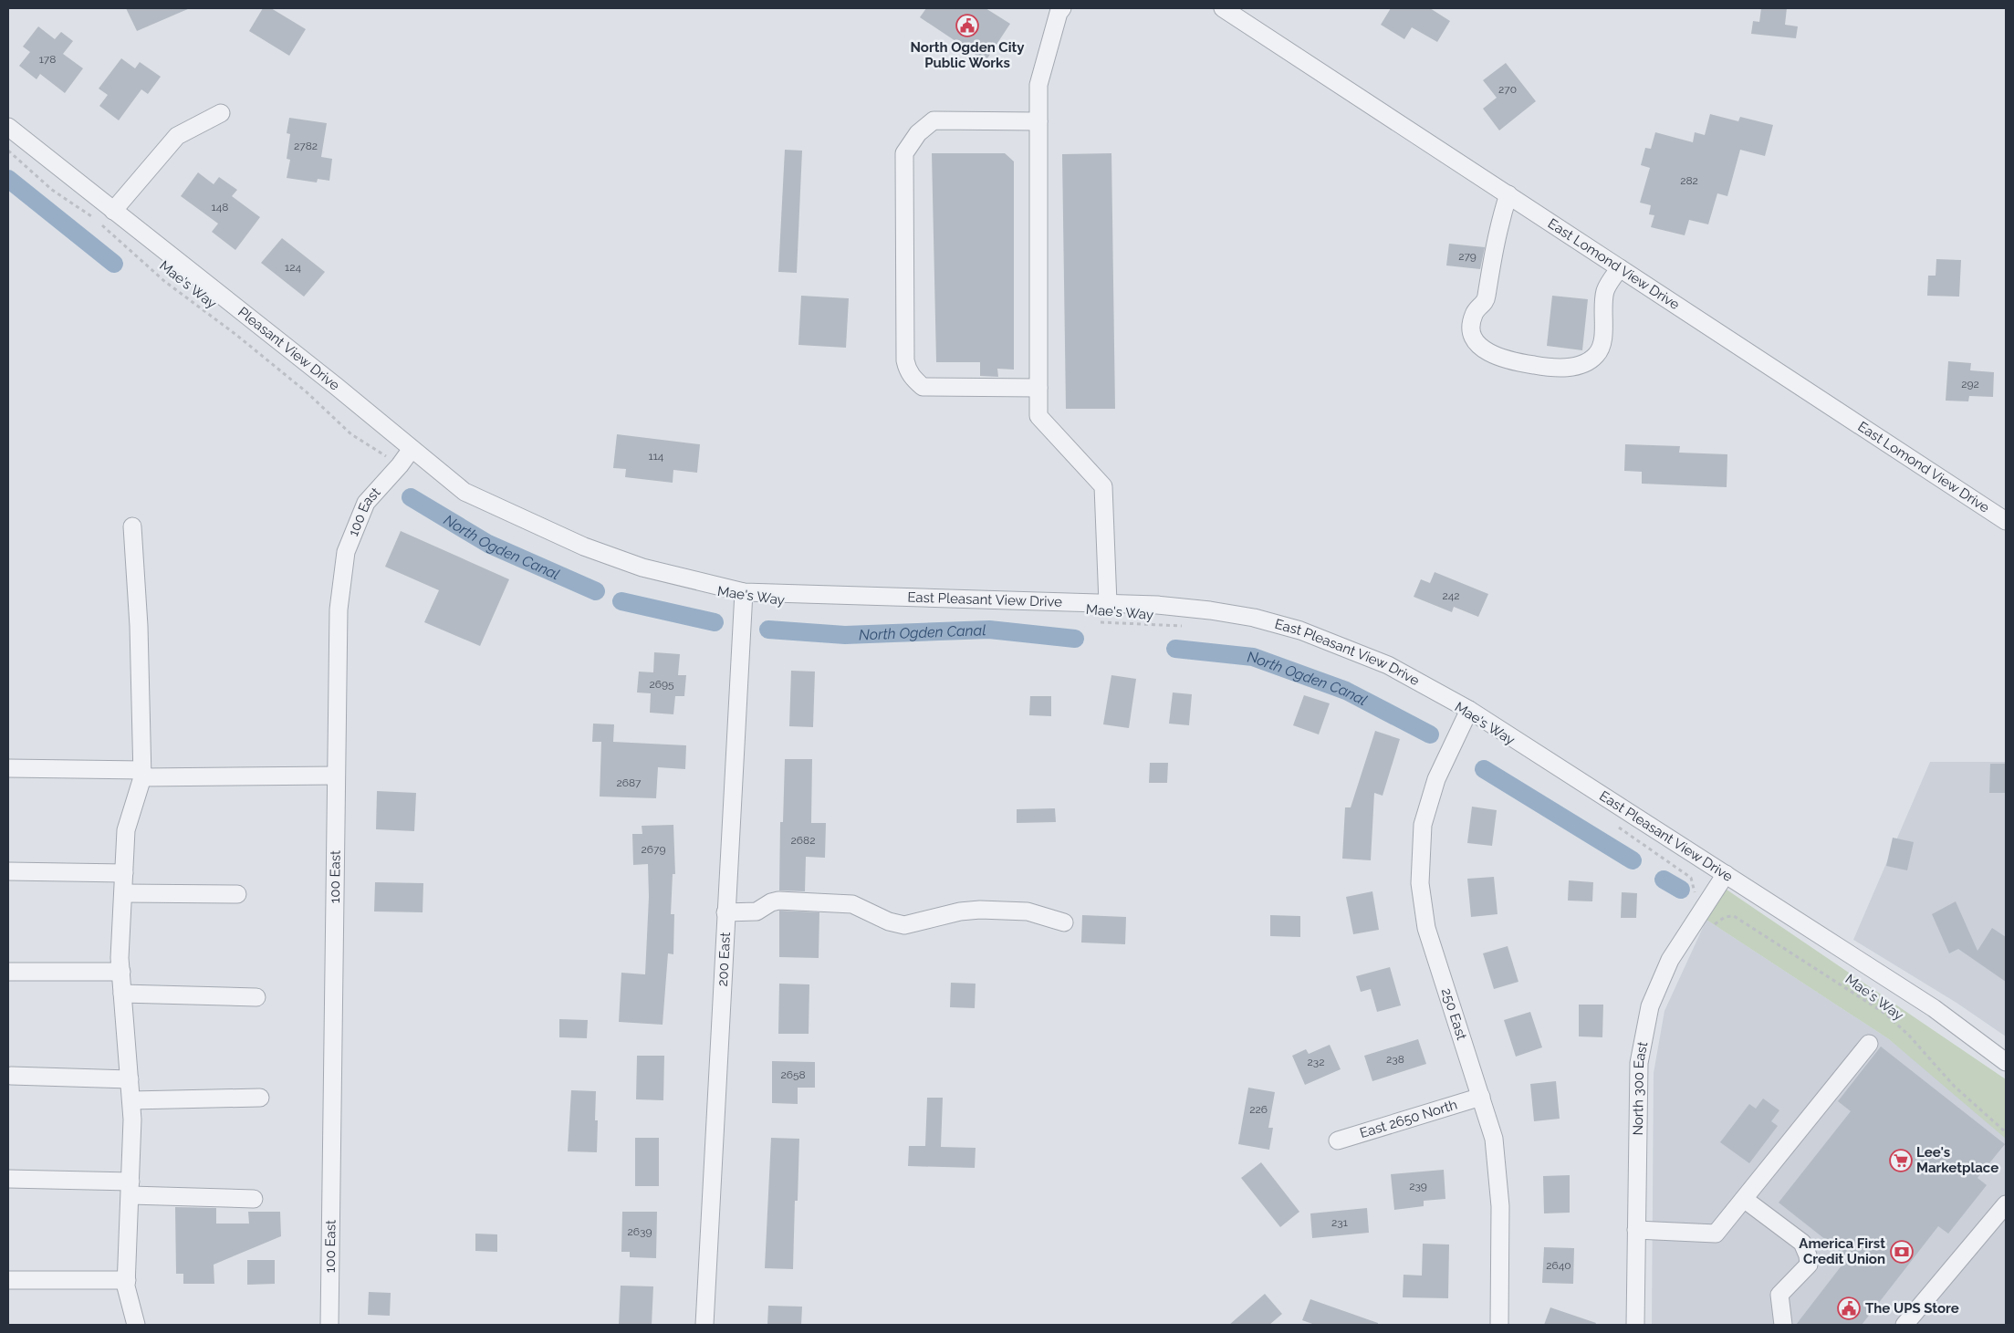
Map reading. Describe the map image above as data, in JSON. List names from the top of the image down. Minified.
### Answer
{"streets":{"street":["East Lomond View Drive","Pleasant View Drive","100 East","East Pleasant View Drive","200 East","250 East","North 300 East","East 2650 North"],"path":["Mae's Way"]},"crossings":[["Pleasant View Drive","100 East"],["Pleasant View Drive","East Pleasant View Drive"],["East Pleasant View Drive","200 East"],["East Pleasant View Drive","250 East"],["East Pleasant View Drive","North 300 East"],["250 East","East 2650 North"]],"water":["North Ogden Canal"],"places":{"public building":["North Ogden City Public Works","The UPS Store"],"supermarket":["Lee's Marketplace"],"bank":["America First Credit Union"]},"house_numbers":["178","270","2782","282","148","279","124","292","114","242","2695","2687","2682","2679","238","232","2658","226","239","231","2639","2640"]}
